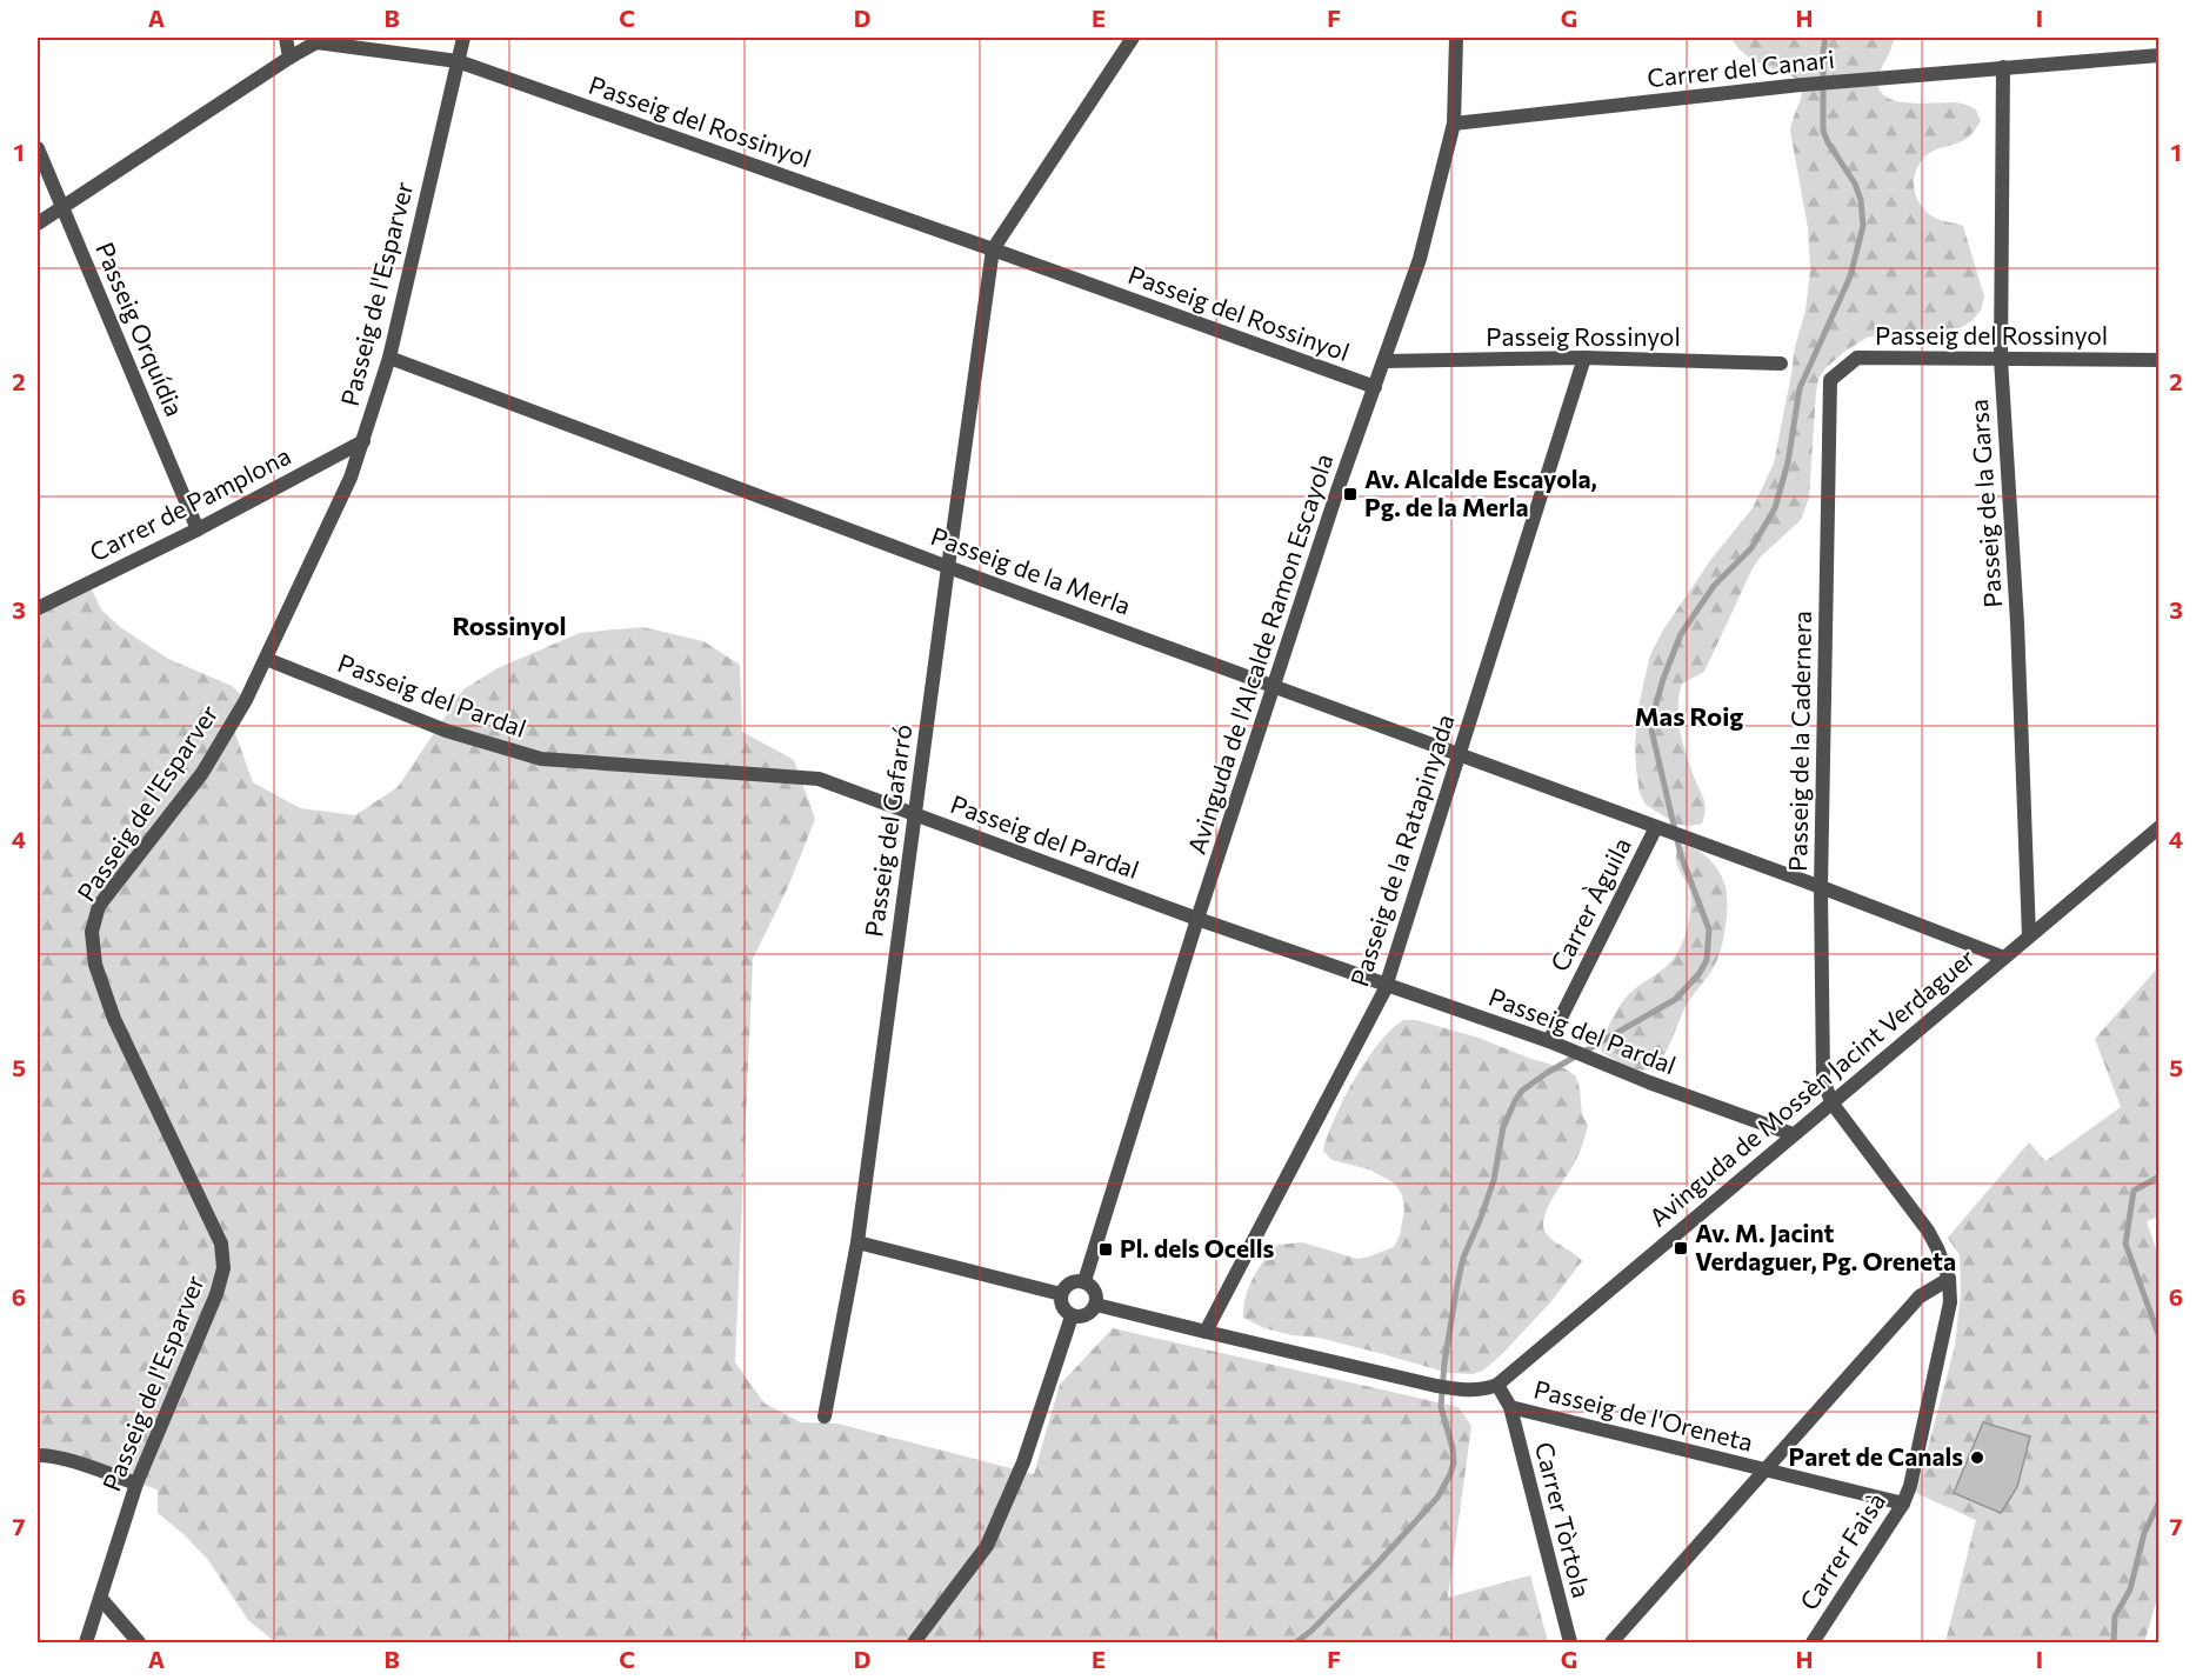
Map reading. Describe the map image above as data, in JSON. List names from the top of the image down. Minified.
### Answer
{"streets":{"street":["Carrer del Canari","Passeig del Rossinyol","Passeig de l'Esparver","Passeig Orquídia","Passeig Rossinyol","Passeig de la Garsa","Carrer de Pamplona","Passeig de la Merla","Avinguda de l'Alcalde Ramon Escayola","Passeig del Pardal","Passeig de la Cadernera","Passeig del Gafarró","Passeig de la Ratapinyada","Carrer Àguila","Avinguda de Mossèn Jacint Verdaguer","Passeig de l'Oreneta","Carrer Tòrtola","Carrer Faisà"]},"crossings":[["Carrer del Canari","Passeig de la Garsa"],["Carrer del Canari","Avinguda de l'Alcalde Ramon Escayola"],["Passeig del Rossinyol","Passeig de l'Esparver"],["Passeig del Rossinyol","Passeig Orquídia"],["Passeig del Rossinyol","Passeig de la Garsa"],["Passeig del Rossinyol","Avinguda de l'Alcalde Ramon Escayola"],["Passeig del Rossinyol","Passeig de la Cadernera"],["Passeig del Rossinyol","Passeig del Gafarró"],["Passeig de l'Esparver","Carrer de Pamplona"],["Passeig de l'Esparver","Passeig de la Merla"],["Passeig de l'Esparver","Passeig del Pardal"],["Passeig Orquídia","Carrer de Pamplona"],["Passeig Rossinyol","Avinguda de l'Alcalde Ramon Escayola"],["Passeig Rossinyol","Passeig de la Ratapinyada"],["Passeig de la Garsa","Avinguda de Mossèn Jacint Verdaguer"],["Passeig de la Merla","Avinguda de l'Alcalde Ramon Escayola"],["Passeig de la Merla","Passeig de la Cadernera"],["Passeig de la Merla","Passeig del Gafarró"],["Passeig de la Merla","Passeig de la Ratapinyada"],["Passeig de la Merla","Carrer Àguila"],["Passeig de la Merla","Avinguda de Mossèn Jacint Verdaguer"],["Avinguda de l'Alcalde Ramon Escayola","Passeig del Pardal"],["Passeig del Pardal","Passeig del Gafarró"],["Passeig del Pardal","Passeig de la Ratapinyada"],["Passeig del Pardal","Carrer Àguila"],["Passeig del Pardal","Avinguda de Mossèn Jacint Verdaguer"],["Passeig de la Cadernera","Avinguda de Mossèn Jacint Verdaguer"],["Passeig de la Cadernera","Carrer Faisà"],["Avinguda de Mossèn Jacint Verdaguer","Passeig de l'Oreneta"],["Avinguda de Mossèn Jacint Verdaguer","Carrer Faisà"],["Passeig de l'Oreneta","Carrer Tòrtola"],["Passeig de l'Oreneta","Carrer Faisà"]],"districts":["Rossinyol","Mas Roig"],"places":{"transit":["Av. Alcalde Escayola, Pg. de la Merla","Av. M. Jacint Verdaguer, Pg. Oreneta","Pl. dels Ocells"],"other":["Paret de Canals"]},"grid":{"columns":["A","B","C","D","E","F","G","H","I"],"rows":["1","2","3","4","5","6","7"]}}
